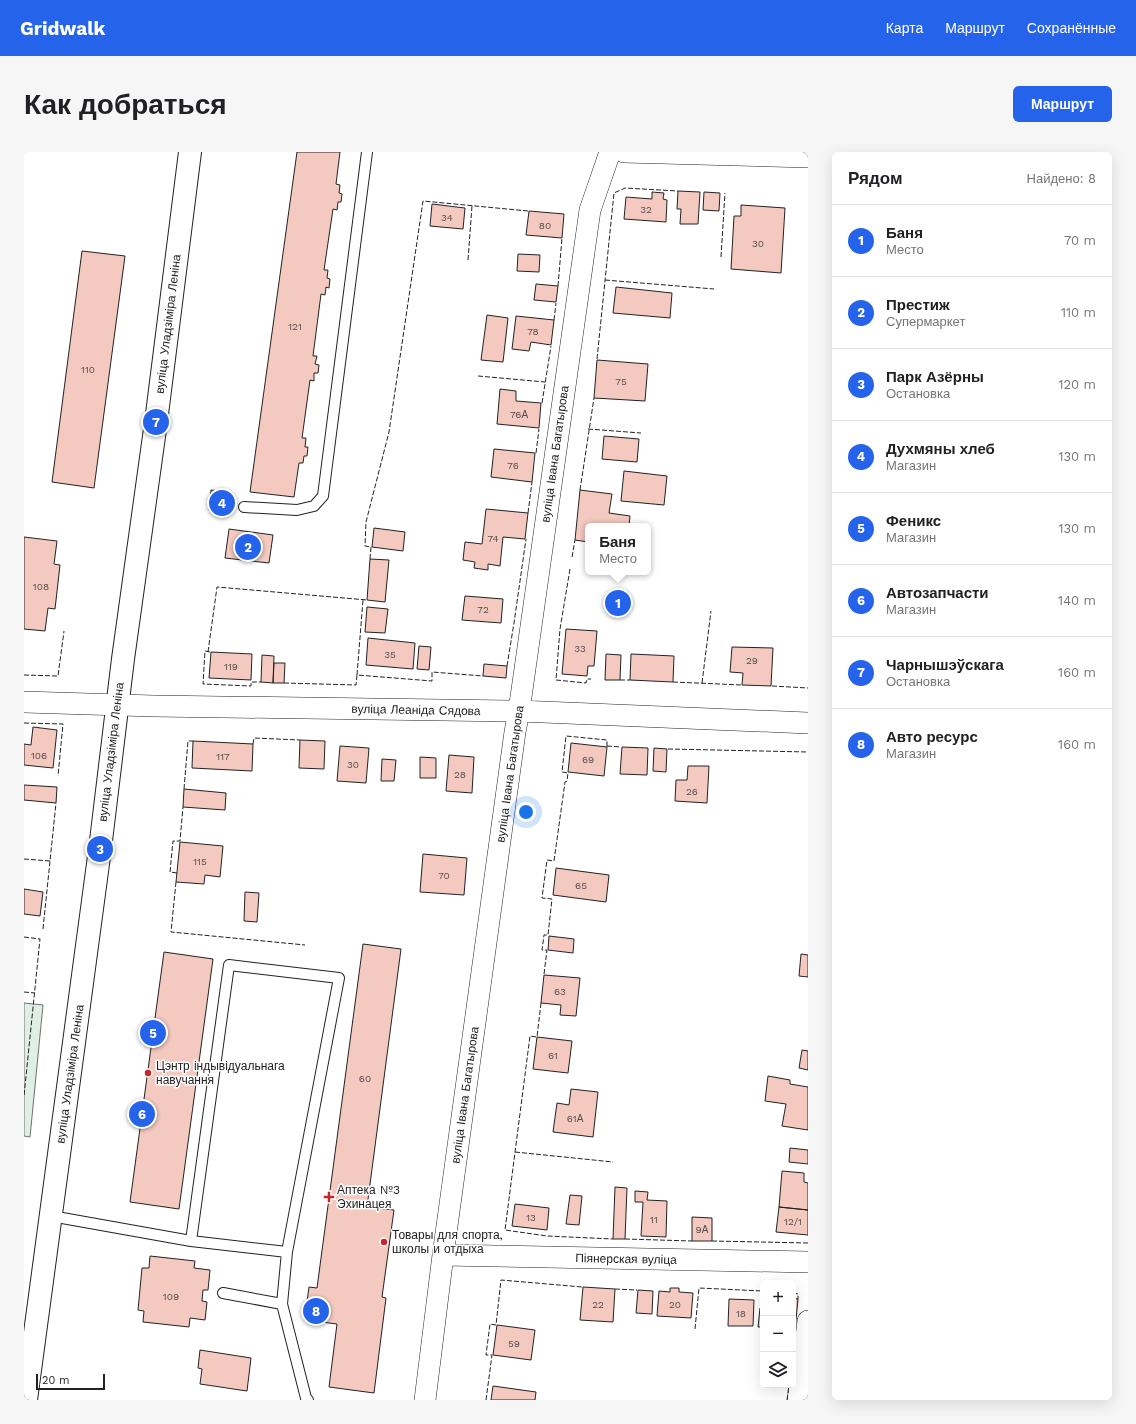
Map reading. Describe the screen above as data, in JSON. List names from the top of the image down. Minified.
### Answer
{"streets":{"main road":["вуліца Уладзіміра Леніна"],"street":["вуліца Івана Багатырова","вуліца Леаніда Сядова","Піянерская вуліца"]},"crossings":[["вуліца Уладзіміра Леніна","вуліца Леаніда Сядова"],["вуліца Івана Багатырова","вуліца Леаніда Сядова"],["вуліца Івана Багатырова","Піянерская вуліца"]],"places":{"other":["Цэнтр індывідуальнага навучання","Товары для спорта, школы и отдыха"],"health":["Аптека №3 Эхинацея"]},"house_numbers":["32","34","80","30","121","78","110","75","76А","76","74","108","72","33","35","29","119","106","117","69","30","28","26","115","70","65","63","61","60","61А","13","11","12/1","9А","109","22","20","18","59"],"scale_bar":"20 m","page":{"header":"Gridwalk","nav":["Карта","Маршрут","Сохранённые"],"buttons":"Маршрут","title":"Как добраться","heading":["Рядом","Найдено: 8"],"list":[{"mark":"1","name":"Баня","note":"Место","value":"70 m"},{"mark":"2","name":"Престиж","note":"Супермаркет","value":"110 m"},{"mark":"3","name":"Парк Азёрны","note":"Остановка","value":"120 m"},{"mark":"4","name":"Духмяны хлеб","note":"Магазин","value":"130 m"},{"mark":"5","name":"Феникс","note":"Магазин","value":"130 m"},{"mark":"6","name":"Автозапчасти","note":"Магазин","value":"140 m"},{"mark":"7","name":"Чарнышэўскага","note":"Остановка","value":"160 m"},{"mark":"8","name":"Авто ресурс","note":"Магазин","value":"160 m"}],"pins":["7","4","2","1","3","5","6","8"],"popup":["Баня","Место"],"map_buttons":["+","−"],"scale":"20 m"}}
